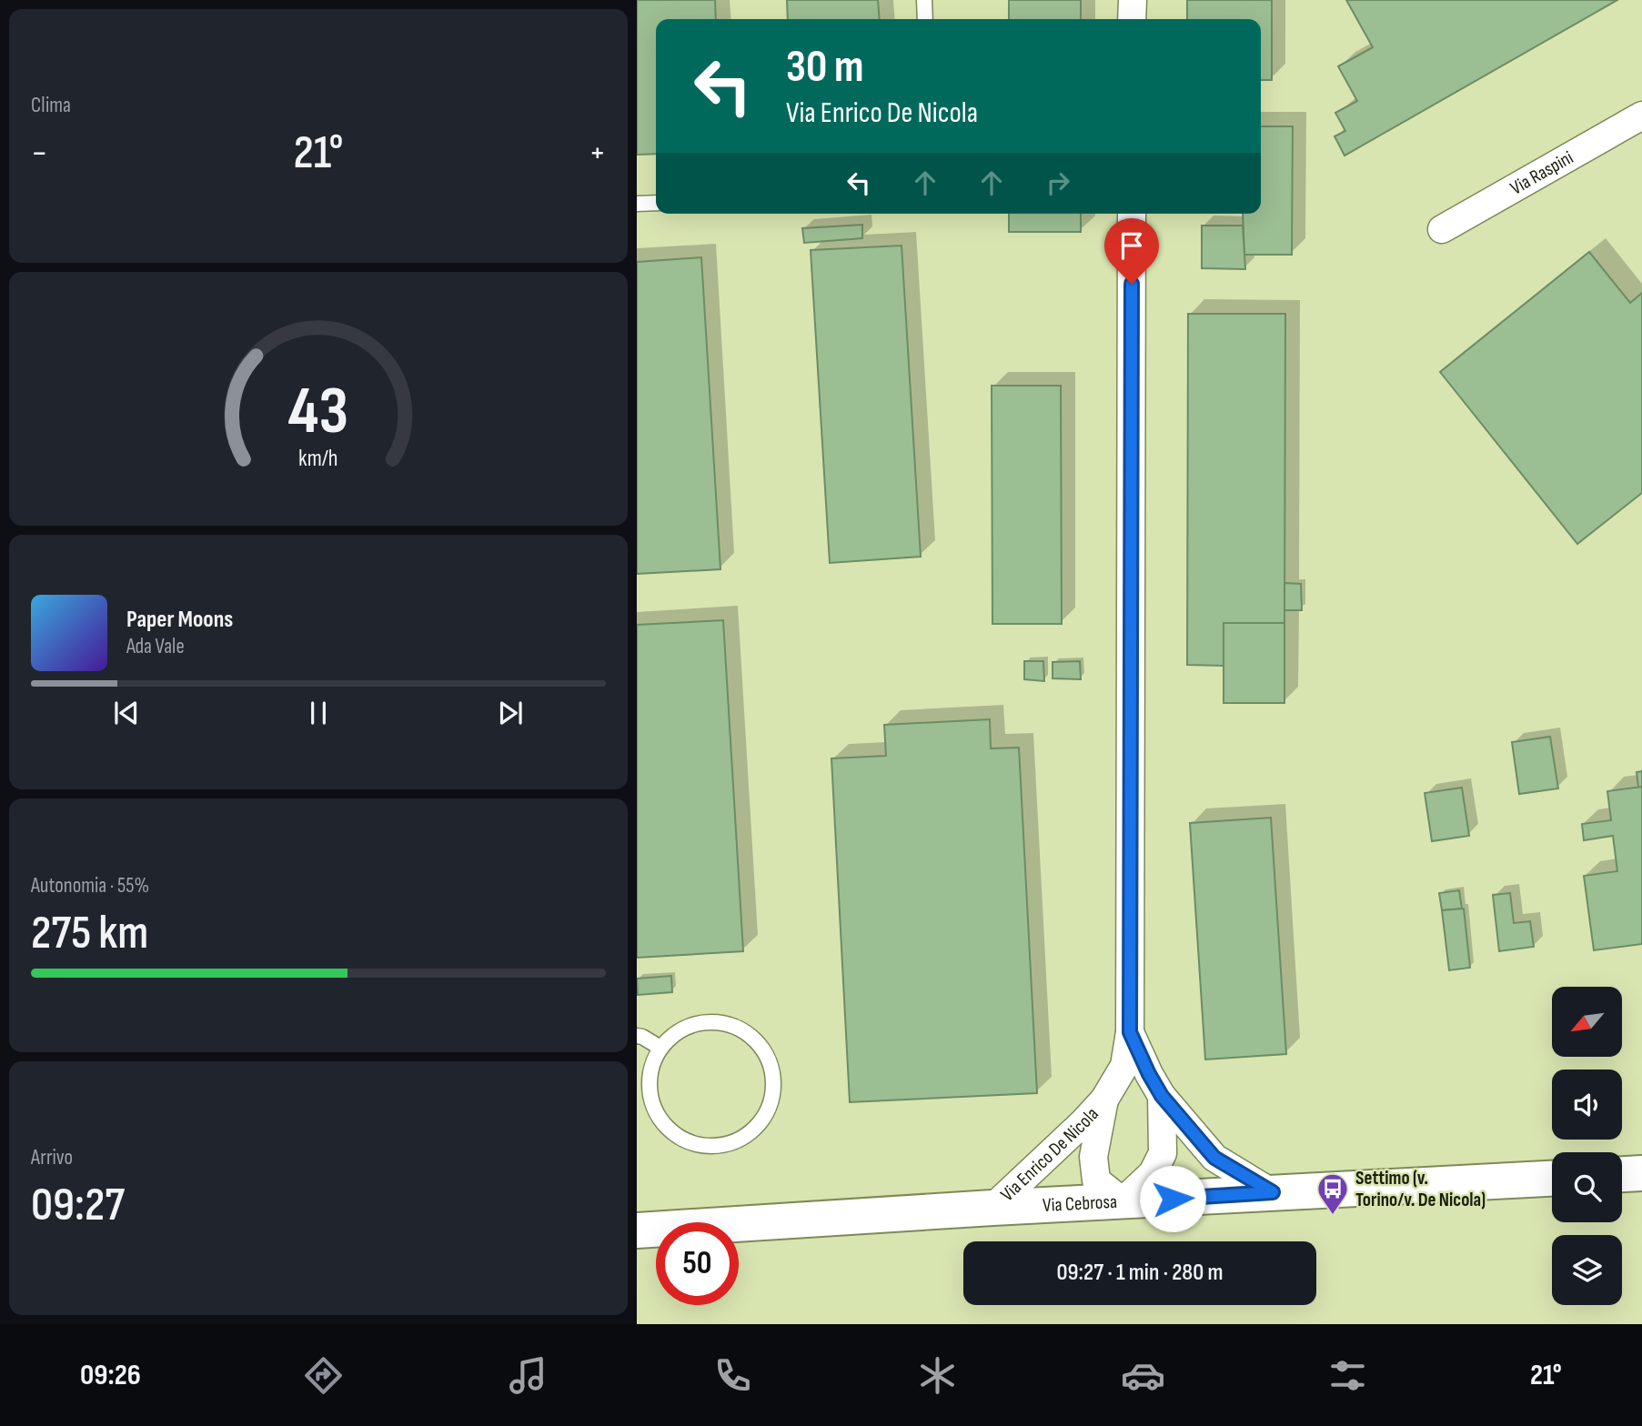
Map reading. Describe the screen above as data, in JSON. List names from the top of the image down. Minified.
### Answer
{"streets":{"main road":["Via Cebrosa"],"street":["Via Raspini","Via Enrico De Nicola"]},"crossings":[["Via Enrico De Nicola","Via Cebrosa"]],"places":{"bus stop":["Settimo (v. Torino/v. De Nicola)"]},"north":"bottom left","page":{"tile":["Clima",["Autonomia · 55%","275 km"],["Arrivo","09:27"]],"turn":["30 m","Via Enrico De Nicola"],"heat":["−","21°","+"],"song":["Paper Moons","Ada Vale"],"limit":"50","trip":"09:27 · 1 min · 280 m","tabs":["09:26","21°"],"gauge":["43","km/h"]}}
